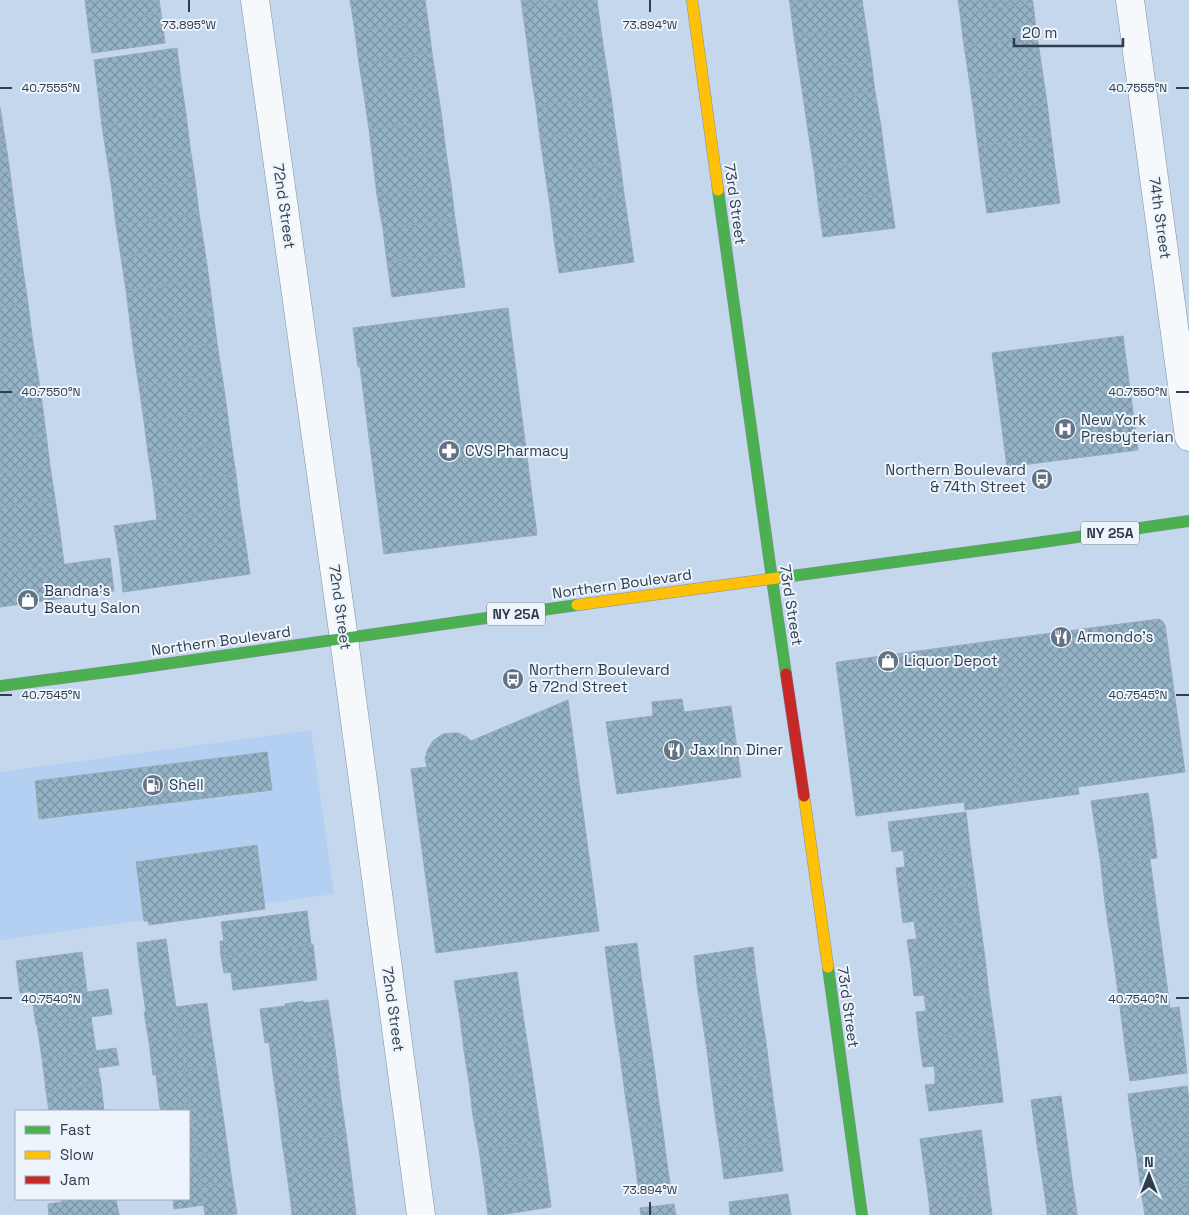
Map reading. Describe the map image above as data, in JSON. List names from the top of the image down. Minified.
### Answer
{"streets":{"street":["73rd Street","72nd Street","74th Street","NY 25A","Northern Boulevard"]},"crossings":[["73rd Street","Northern Boulevard"],["72nd Street","Northern Boulevard"]],"places":{"hospital":["New York Presbyterian"],"pharmacy":["CVS Pharmacy"],"bus stop":["Northern Boulevard & 74th Street","Northern Boulevard & 72nd Street"],"shop":["Bandna's Beauty Salon","Liquor Depot"],"restaurant":["Armondo's","Jax Inn Diner"],"fuel station":["Shell"]},"legend":["Fast","Slow","Jam"],"scale_bar":"20 m","north":"top","coordinates":["73.895°W","73.894°W","40.7555°N","40.7550°N","40.7545°N","40.7540°N"]}
